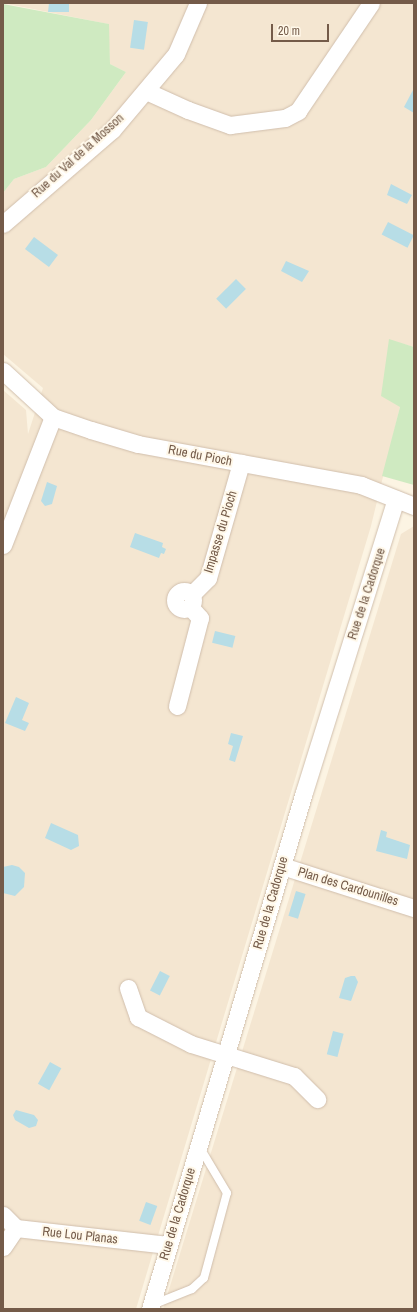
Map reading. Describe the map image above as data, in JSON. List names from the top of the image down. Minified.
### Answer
{"streets":{"street":["Rue du Val de la Mosson","Rue du Pioch","Impasse du Pioch","Rue de la Cadorque","Plan des Cardounilles","Rue Lou Planas"]},"crossings":[["Rue du Pioch","Impasse du Pioch"],["Rue du Pioch","Rue de la Cadorque"],["Rue de la Cadorque","Plan des Cardounilles"],["Rue de la Cadorque","Rue Lou Planas"]],"scale_bar":"20 m"}
